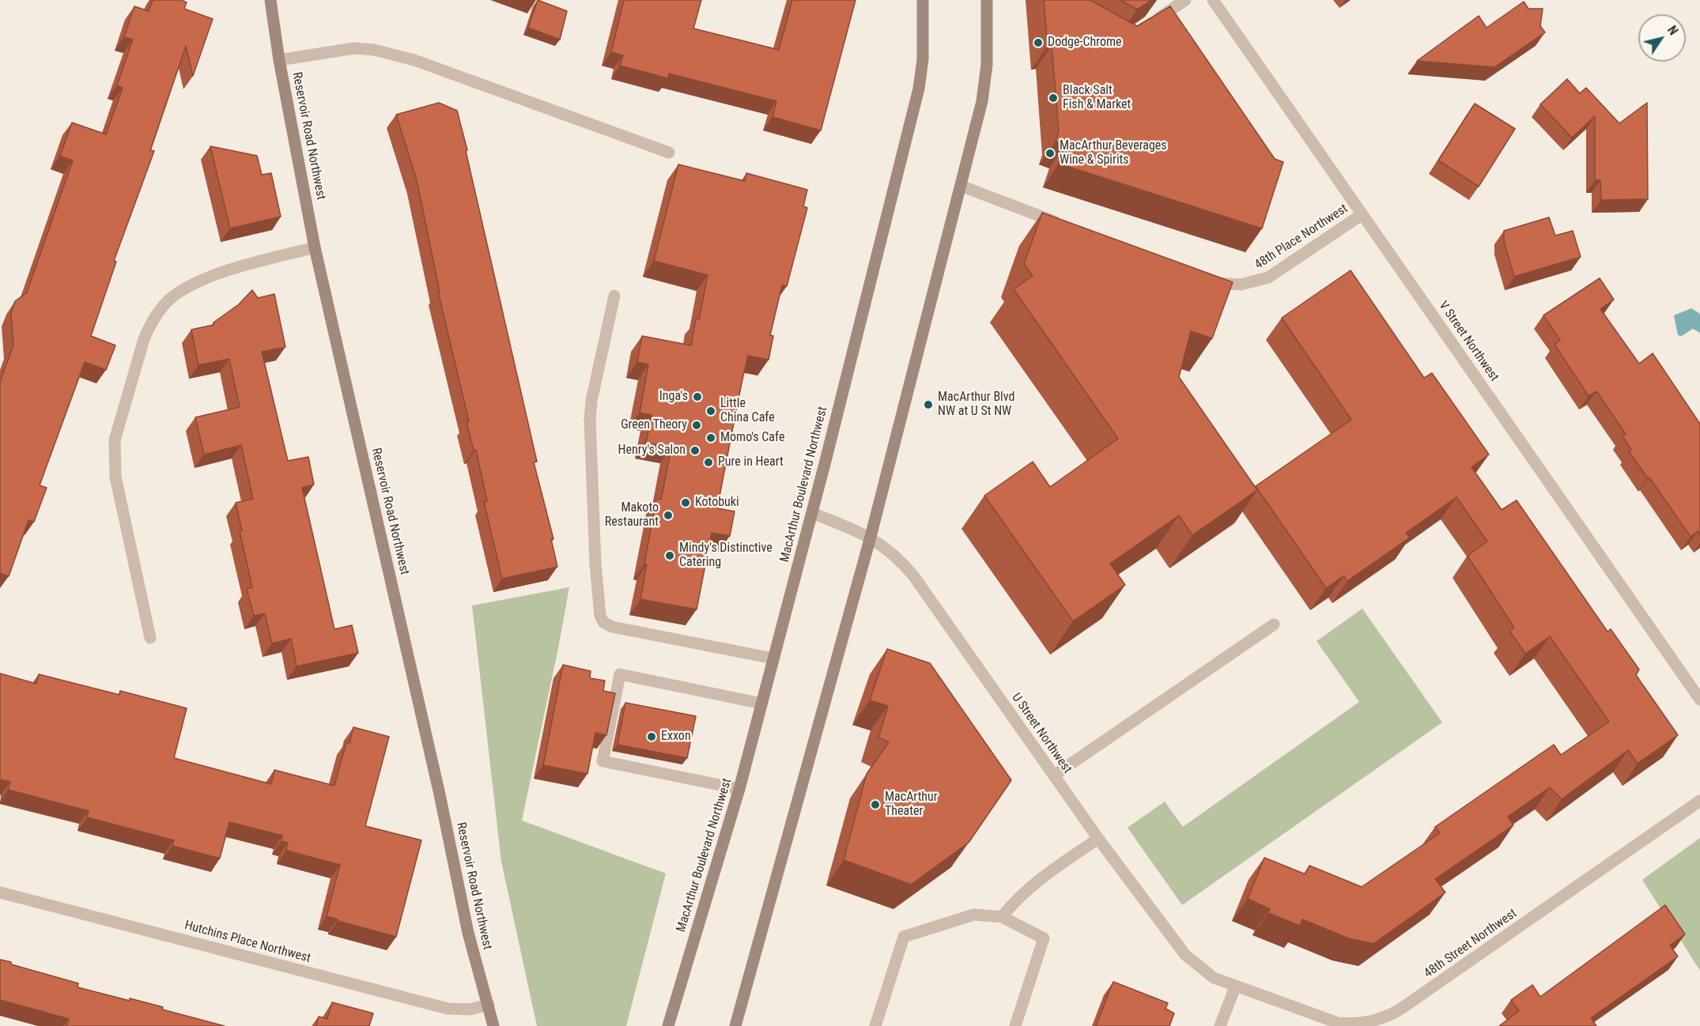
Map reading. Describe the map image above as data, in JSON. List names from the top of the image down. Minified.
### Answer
{"streets":{"main road":["Reservoir Road Northwest","MacArthur Boulevard Northwest"],"street":["48th Place Northwest","V Street Northwest","U Street Northwest","Hutchins Place Northwest","48th Street Northwest"]},"crossings":[["Reservoir Road Northwest","Hutchins Place Northwest"],["48th Place Northwest","V Street Northwest"],["MacArthur Boulevard Northwest","U Street Northwest"],["U Street Northwest","48th Street Northwest"]],"places":["Dodge-Chrome","Black Salt Fish & Market","MacArthur Beverages Wine & Spirits","Inga's","MacArthur Blvd NW at U St NW","Little China Cafe","Green Theory","Momo's Cafe","Henry's Salon","Pure in Heart","Kotobuki","Makoto Restaurant","Mindy's Distinctive Catering","Exxon","MacArthur Theater"],"north":"top right"}
